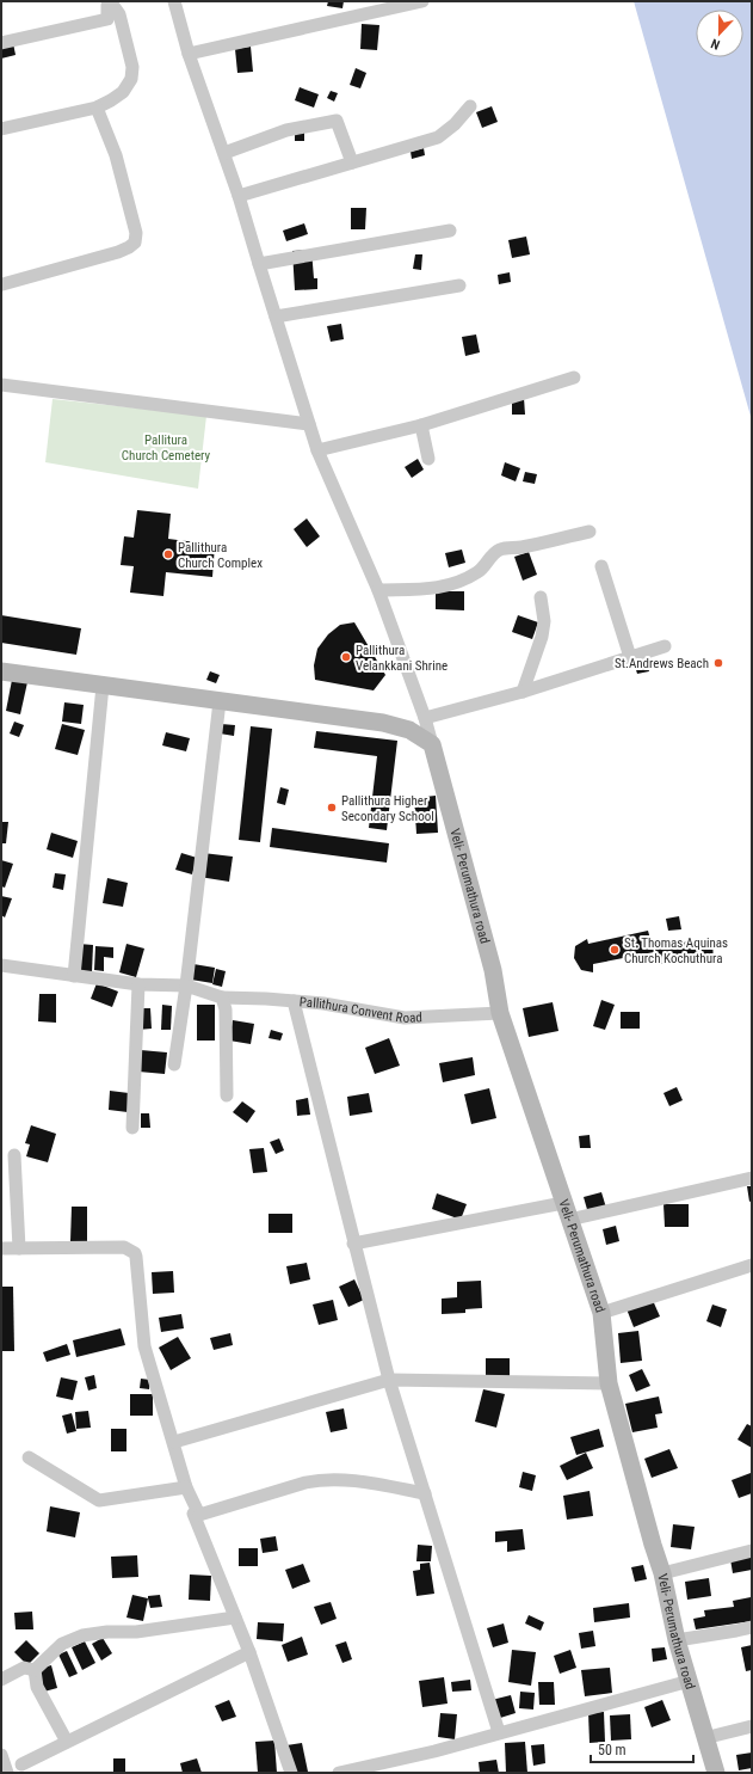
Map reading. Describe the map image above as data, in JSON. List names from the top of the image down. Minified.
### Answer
{"streets":{"main road":["Veli- Perumathura road"],"street":["Pallithura Convent Road"]},"crossings":[["Veli- Perumathura road","Pallithura Convent Road"]],"parks":["Pallitura Church Cemetery"],"places":["Pallithura Church Complex","Pallithura Velankkani Shrine","St.Andrews Beach","Pallithura Higher Secondary School","St. Thomas Aquinas Church Kochuthura"],"scale_bar":"50 m","north":"bottom"}
